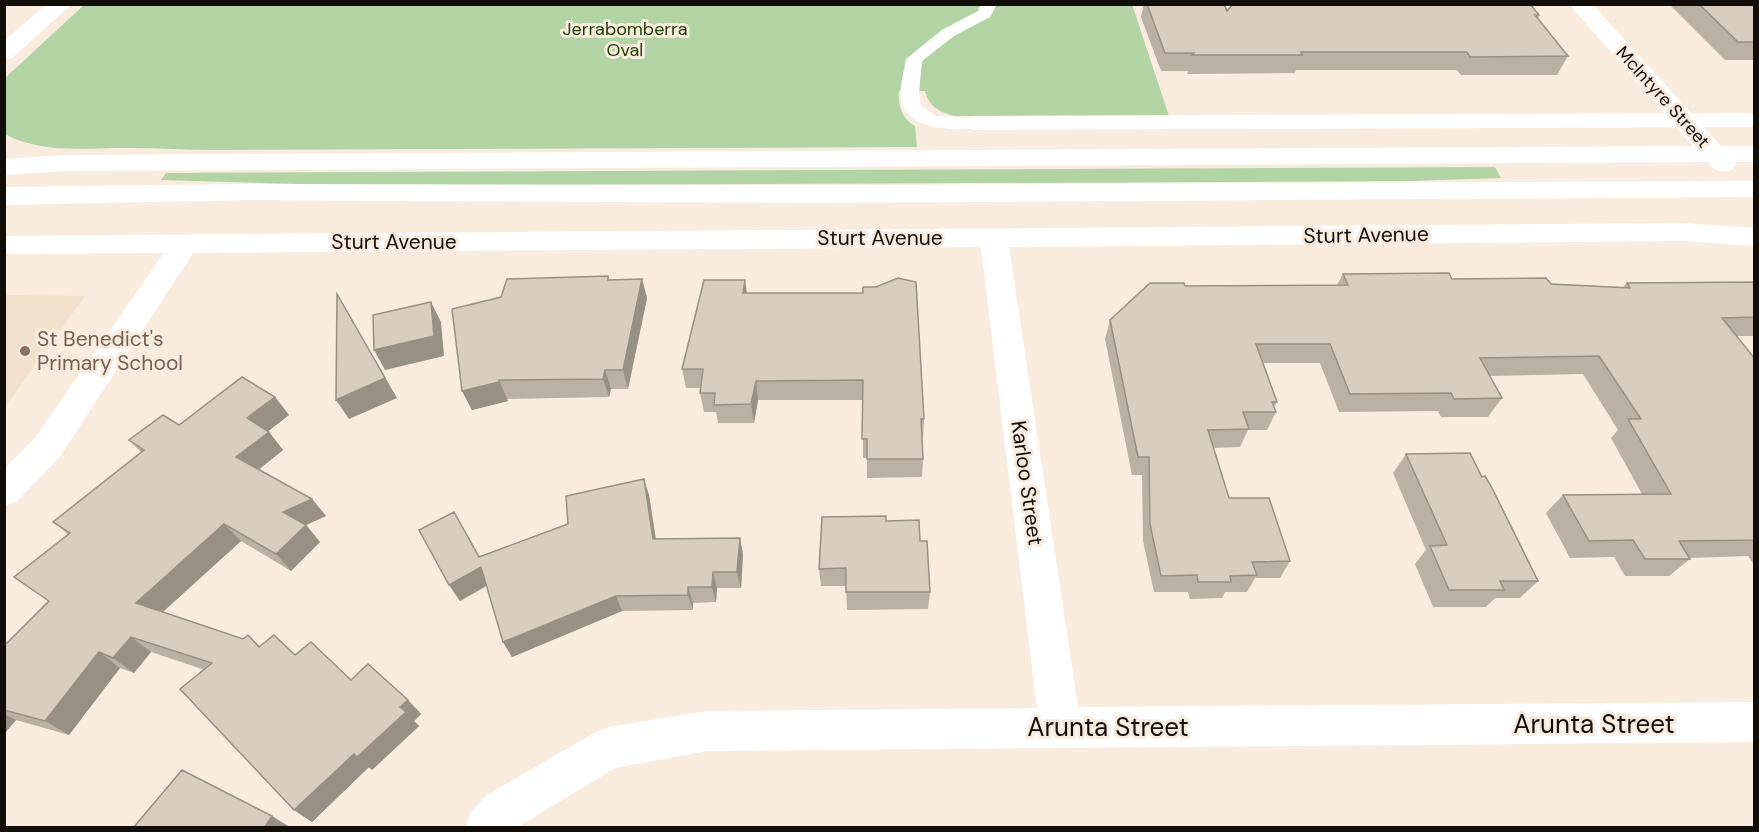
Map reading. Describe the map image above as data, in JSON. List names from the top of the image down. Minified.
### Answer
{"streets":{"street":["McIntyre Street","Sturt Avenue","Karloo Street","Arunta Street"]},"crossings":[["McIntyre Street","Sturt Avenue"],["Sturt Avenue","Karloo Street"],["Karloo Street","Arunta Street"]],"parks":["Jerrabomberra Oval"],"places":["St Benedict's Primary School"]}
